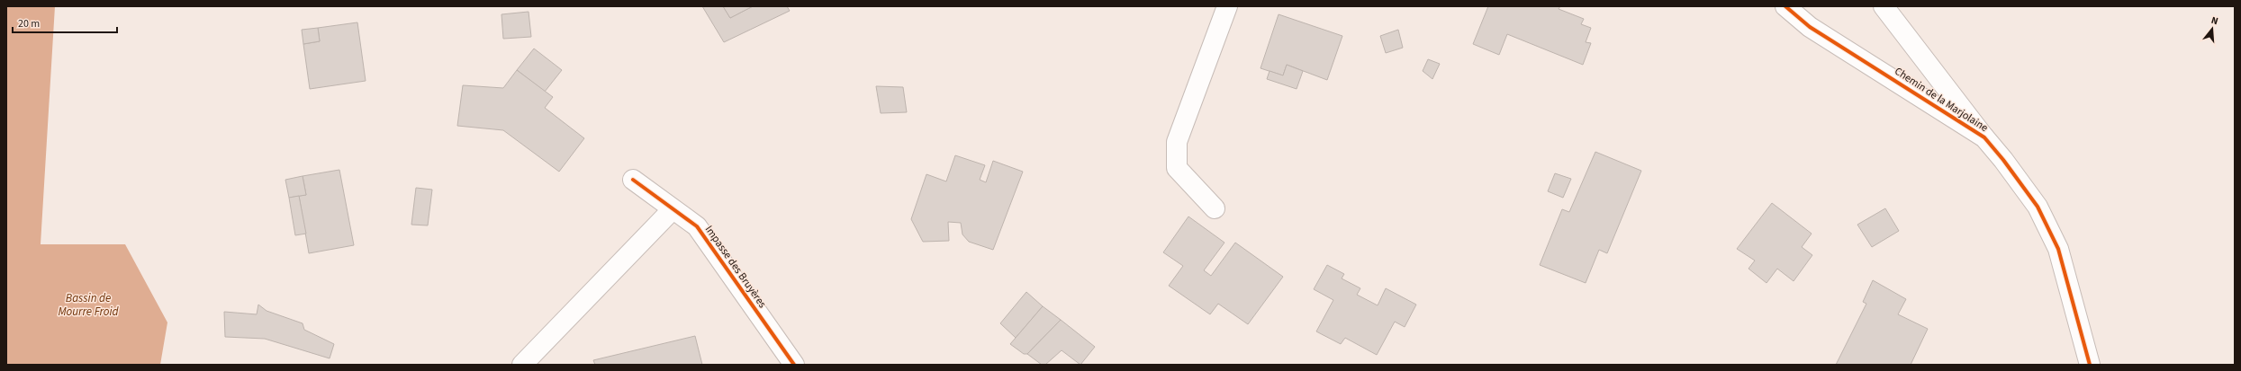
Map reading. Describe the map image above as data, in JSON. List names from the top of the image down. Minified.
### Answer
{"streets":{"street":["Chemin de la Marjolaine","Impasse des Bruyères"]},"water":["Bassin de Mourre Froid"],"scale_bar":"20 m","north":"top"}
